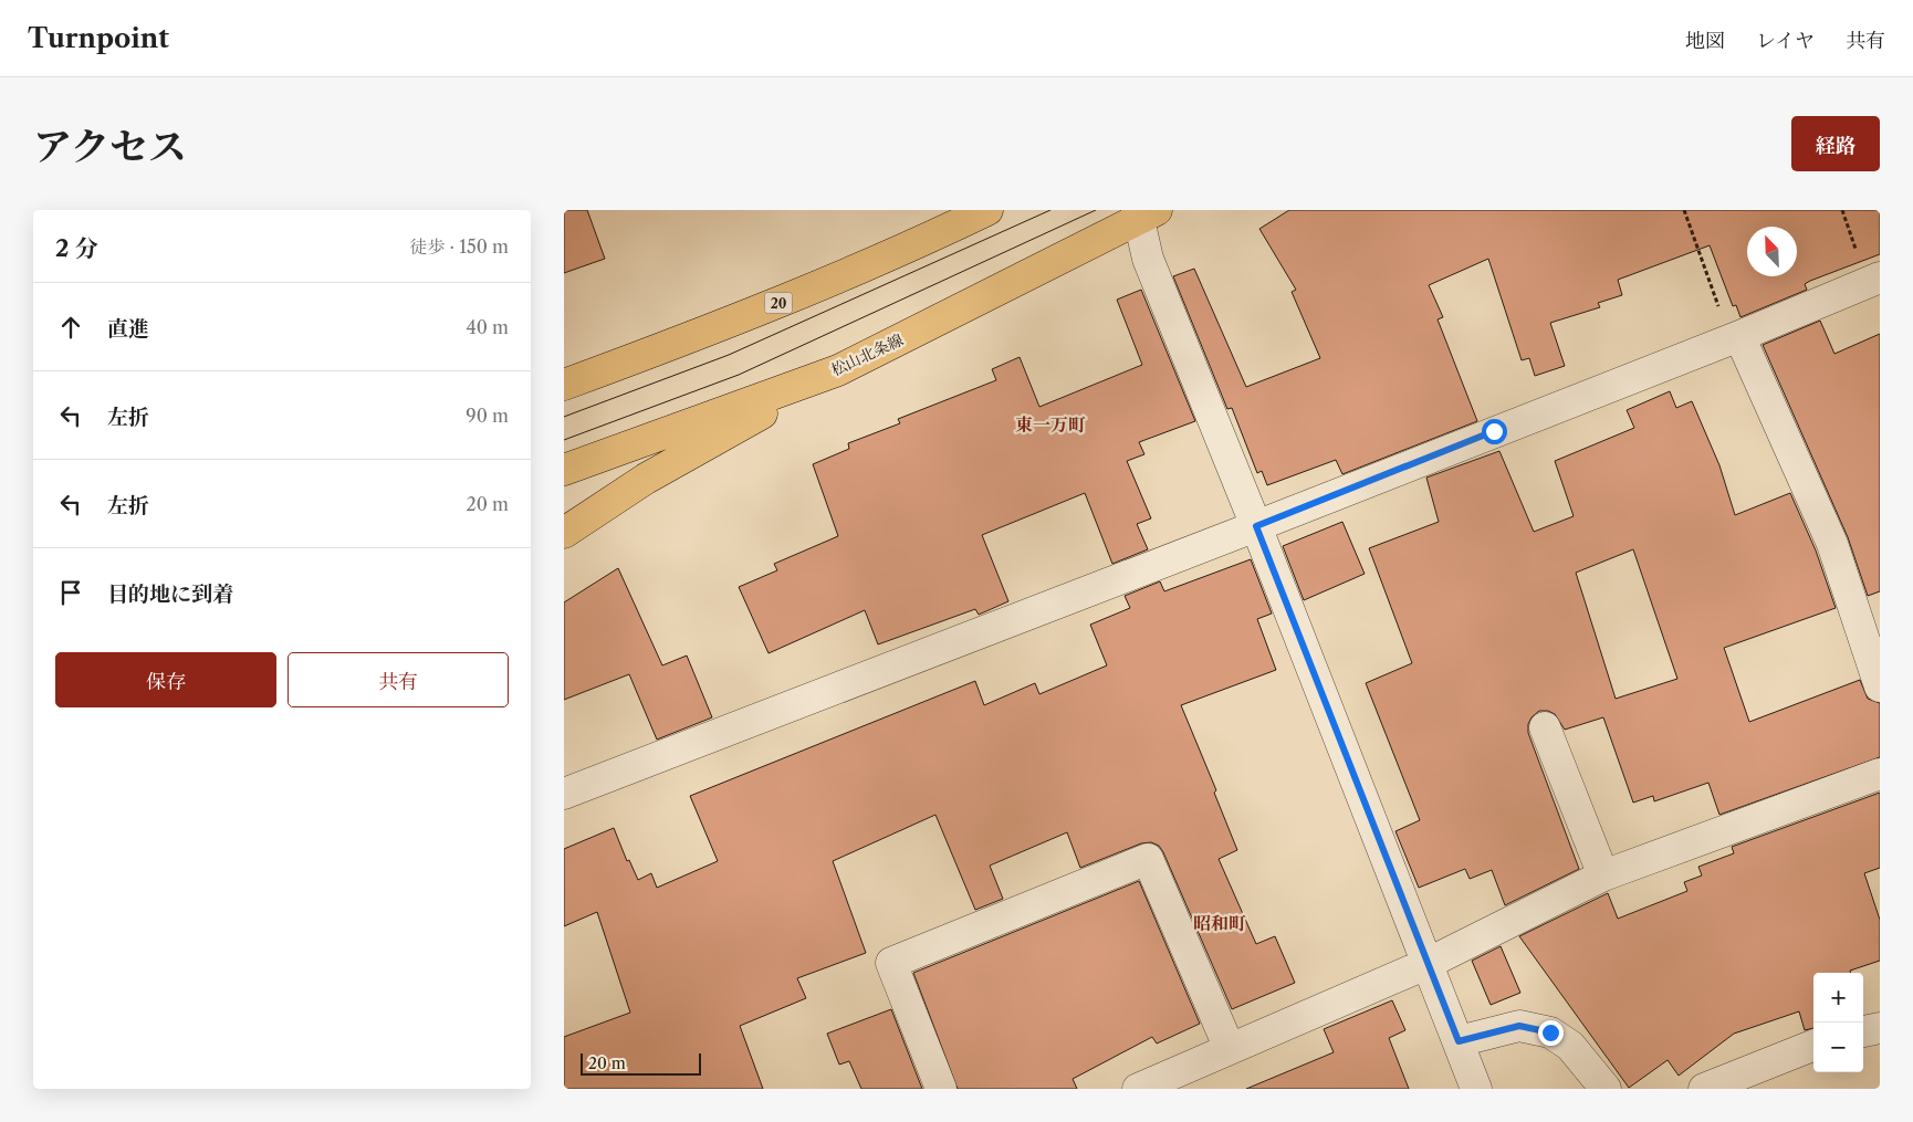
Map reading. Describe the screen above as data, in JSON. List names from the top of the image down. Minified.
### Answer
{"streets":{"main road":["20","松山北条線"]},"districts":["東一万町","昭和町"],"scale_bar":"20 m","north":"top left","page":{"header":"Turnpoint","nav":["地図","レイヤ","共有"],"title":"アクセス","buttons":["経路",["保存","共有"]],"heading":["2 分","徒歩 · 150 m"],"list":[["直進","40 m"],["左折","90 m"],["左折","20 m"],"目的地に到着"],"map_buttons":["+","−"],"scale":"20 m"}}
